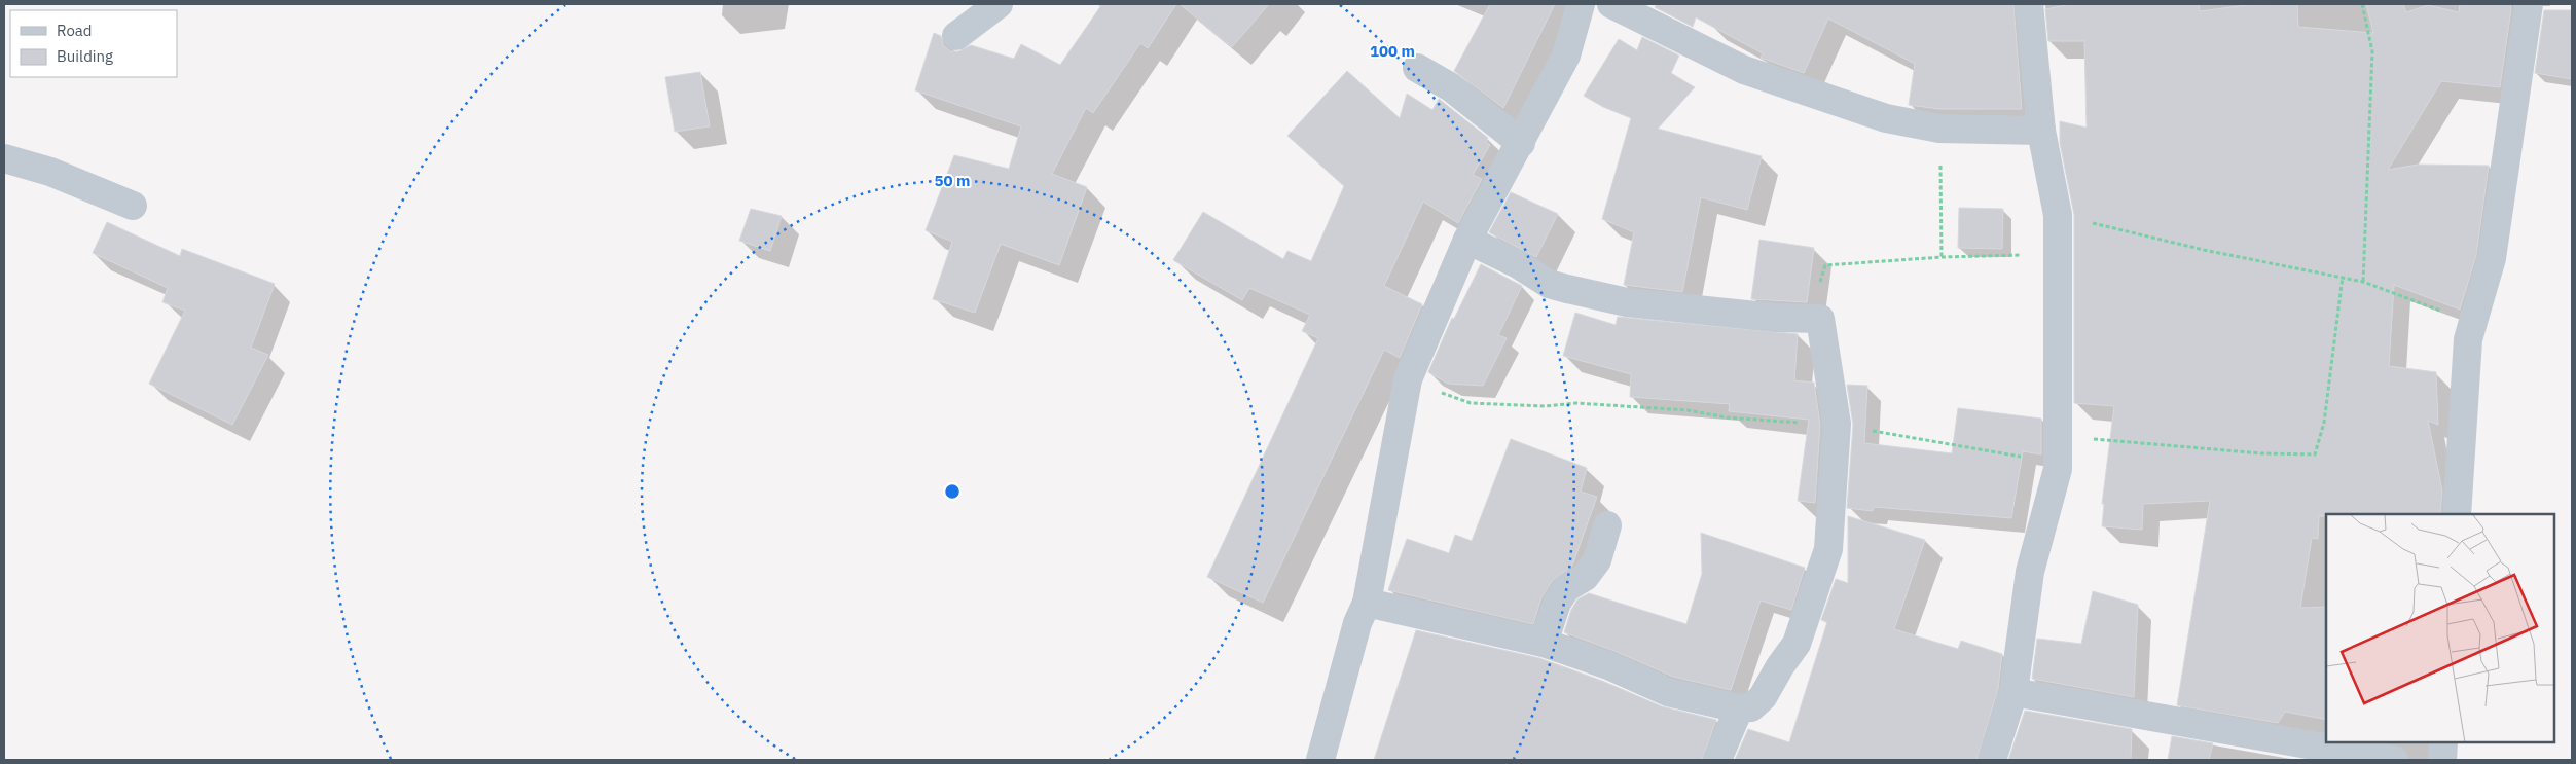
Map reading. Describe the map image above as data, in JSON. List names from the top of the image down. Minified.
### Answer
{"legend":["Road","Building"],"rings":["100 m","50 m"]}
